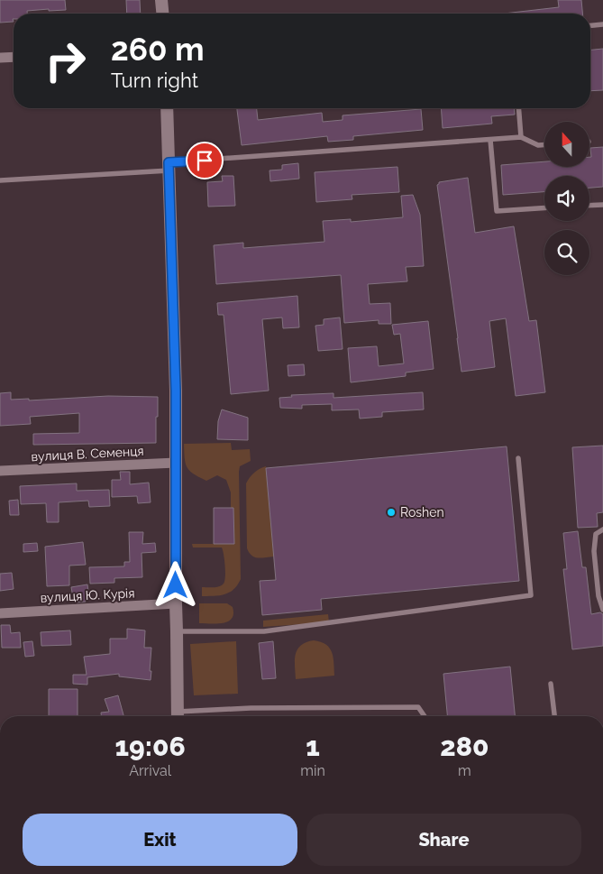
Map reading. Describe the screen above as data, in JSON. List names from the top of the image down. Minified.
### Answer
{"streets":{"street":["вулиця В. Семенця","вулиця Ю. Курія"]},"places":["Roshen"],"north":"top","page":{"turn":["260 m","Turn right"],"eta":["19:06","Arrival","1","min","280","m"],"buttons":["Exit","Share"]}}
